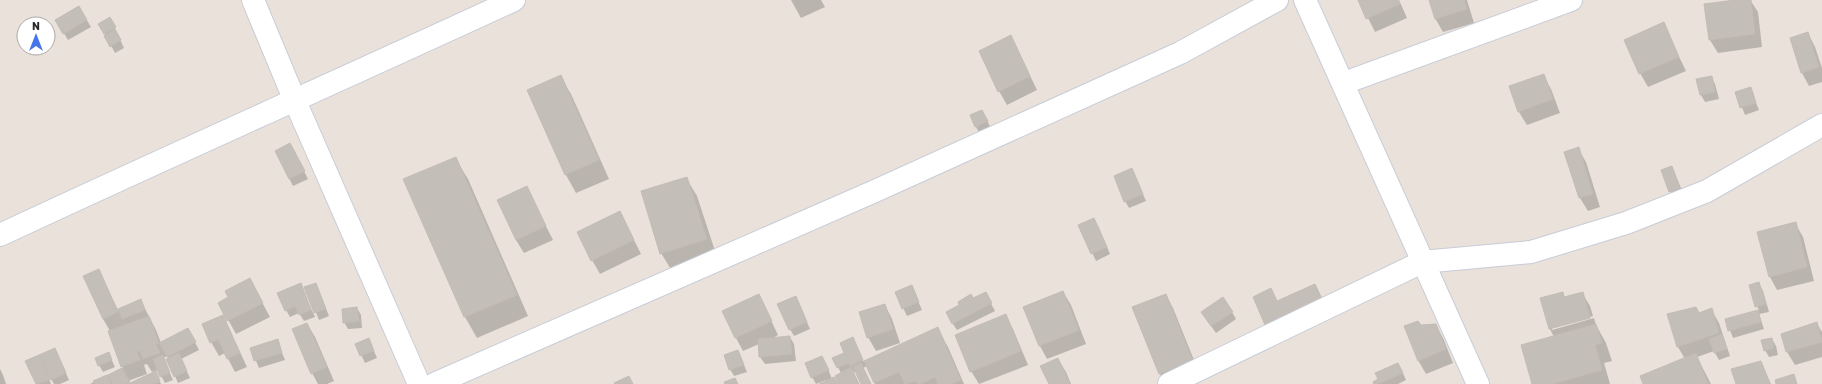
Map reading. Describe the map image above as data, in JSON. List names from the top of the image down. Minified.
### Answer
{"north":"top"}
